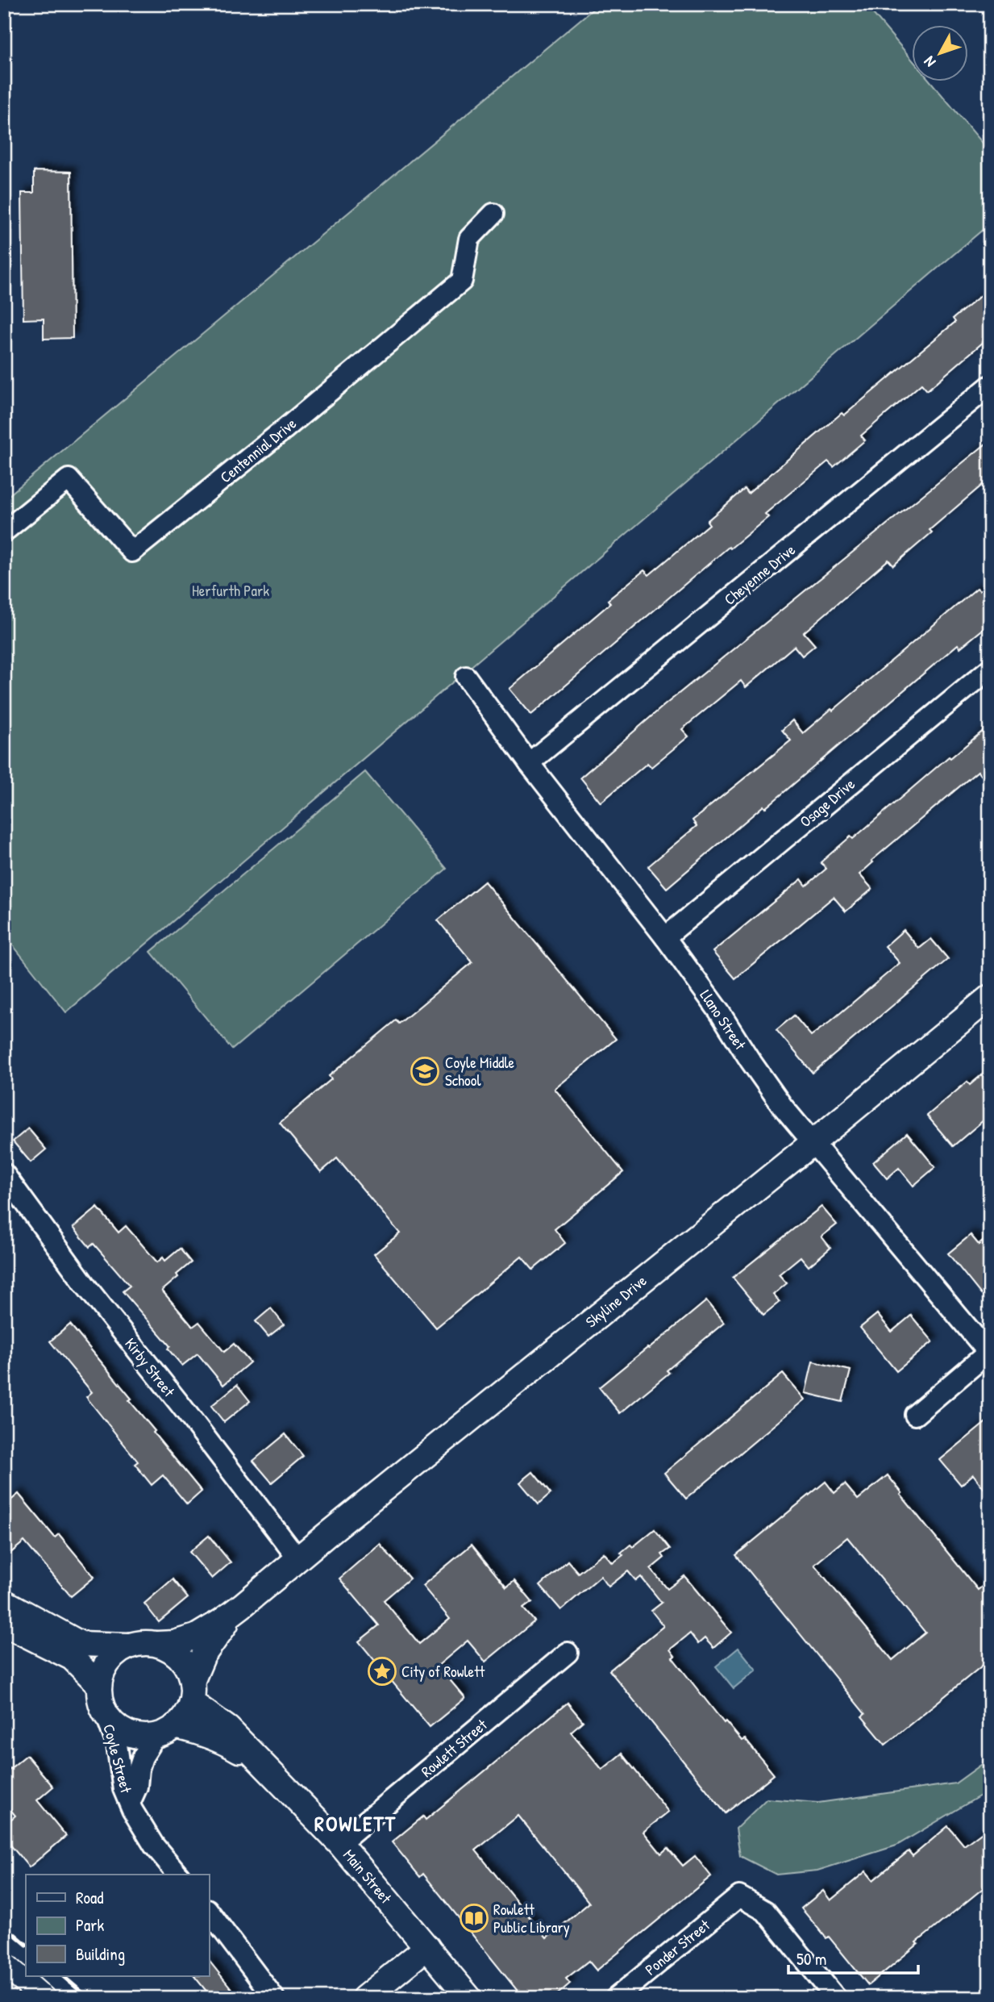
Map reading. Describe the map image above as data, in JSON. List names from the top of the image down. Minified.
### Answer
{"streets":{"street":["Centennial Drive","Cheyenne Drive","Osage Drive","Llano Street","Skyline Drive","Kirby Street","Rowlett Street","Coyle Street","Main Street","Ponder Street"]},"crossings":[["Cheyenne Drive","Llano Street"],["Osage Drive","Llano Street"],["Llano Street","Skyline Drive"],["Skyline Drive","Kirby Street"],["Skyline Drive","Coyle Street"],["Skyline Drive","Main Street"],["Rowlett Street","Main Street"],["Coyle Street","Main Street"]],"districts":["ROWLETT"],"parks":["Herfurth Park"],"places":{"school or university":["Coyle Middle School"],"place":["City of Rowlett"],"library":["Rowlett Public Library"]},"legend":["Road","Park","Building"],"scale_bar":"50 m","north":"bottom left"}
